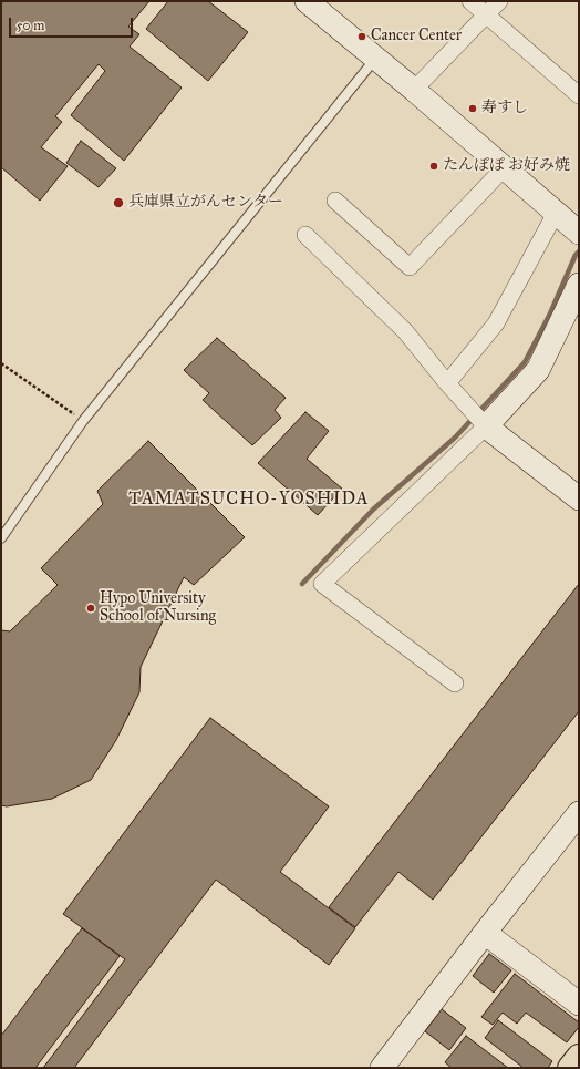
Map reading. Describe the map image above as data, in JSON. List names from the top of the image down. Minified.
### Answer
{"districts":["TAMATSUCHO-YOSHIDA"],"places":["Cancer Center","寿すし","たんぽぽ お好み焼","兵庫県立がんセンター","Hypo University School of Nursing"],"scale_bar":"50 m"}
